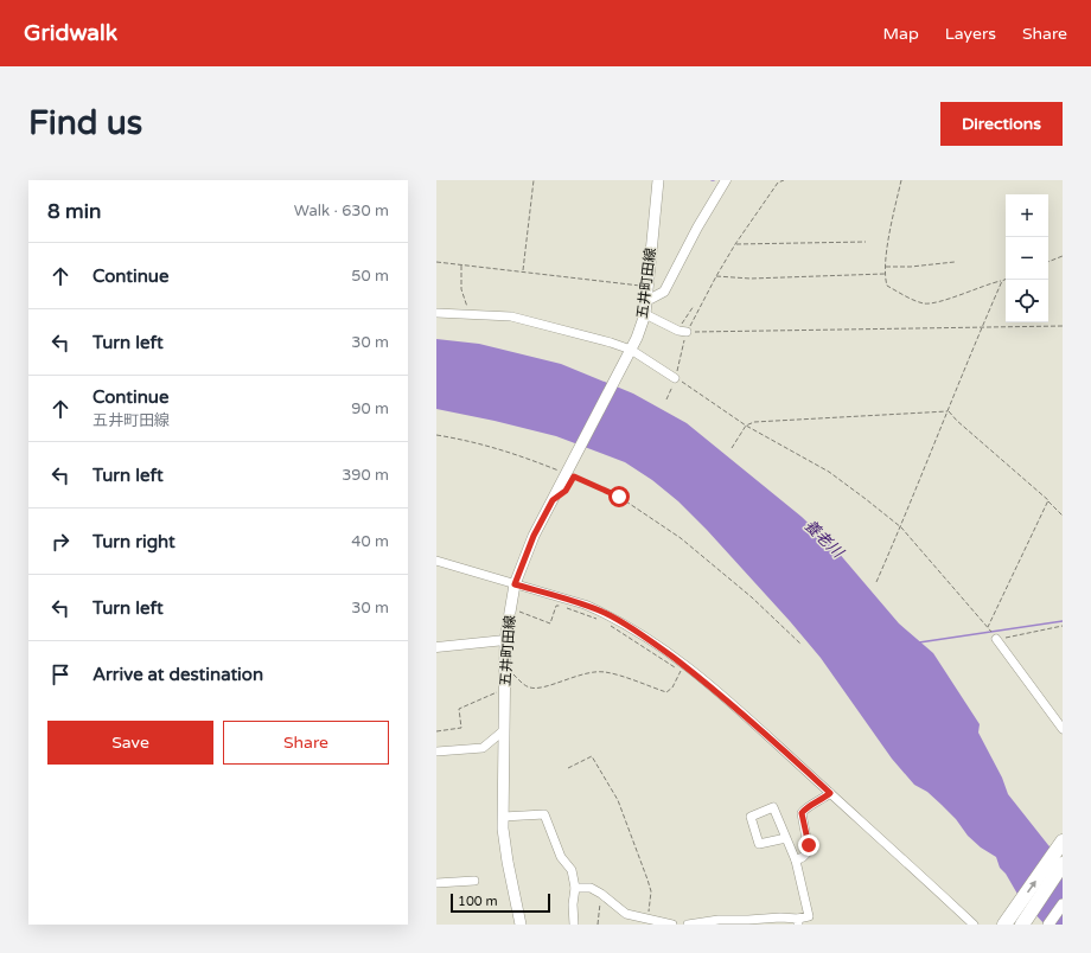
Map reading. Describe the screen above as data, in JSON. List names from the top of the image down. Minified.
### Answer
{"streets":{"main road":["五井町田線"]},"water":["養老川"],"scale_bar":"100 m","page":{"header":"Gridwalk","nav":["Map","Layers","Share"],"buttons":["Directions",["Save","Share"]],"title":"Find us","heading":["8 min","Walk · 630 m"],"map_buttons":["+","−"],"list":[["Continue","50 m"],["Turn left","30 m"],["Continue","五井町田線","90 m"],["Turn left","390 m"],["Turn right","40 m"],["Turn left","30 m"],"Arrive at destination"],"scale":"100 m"}}
